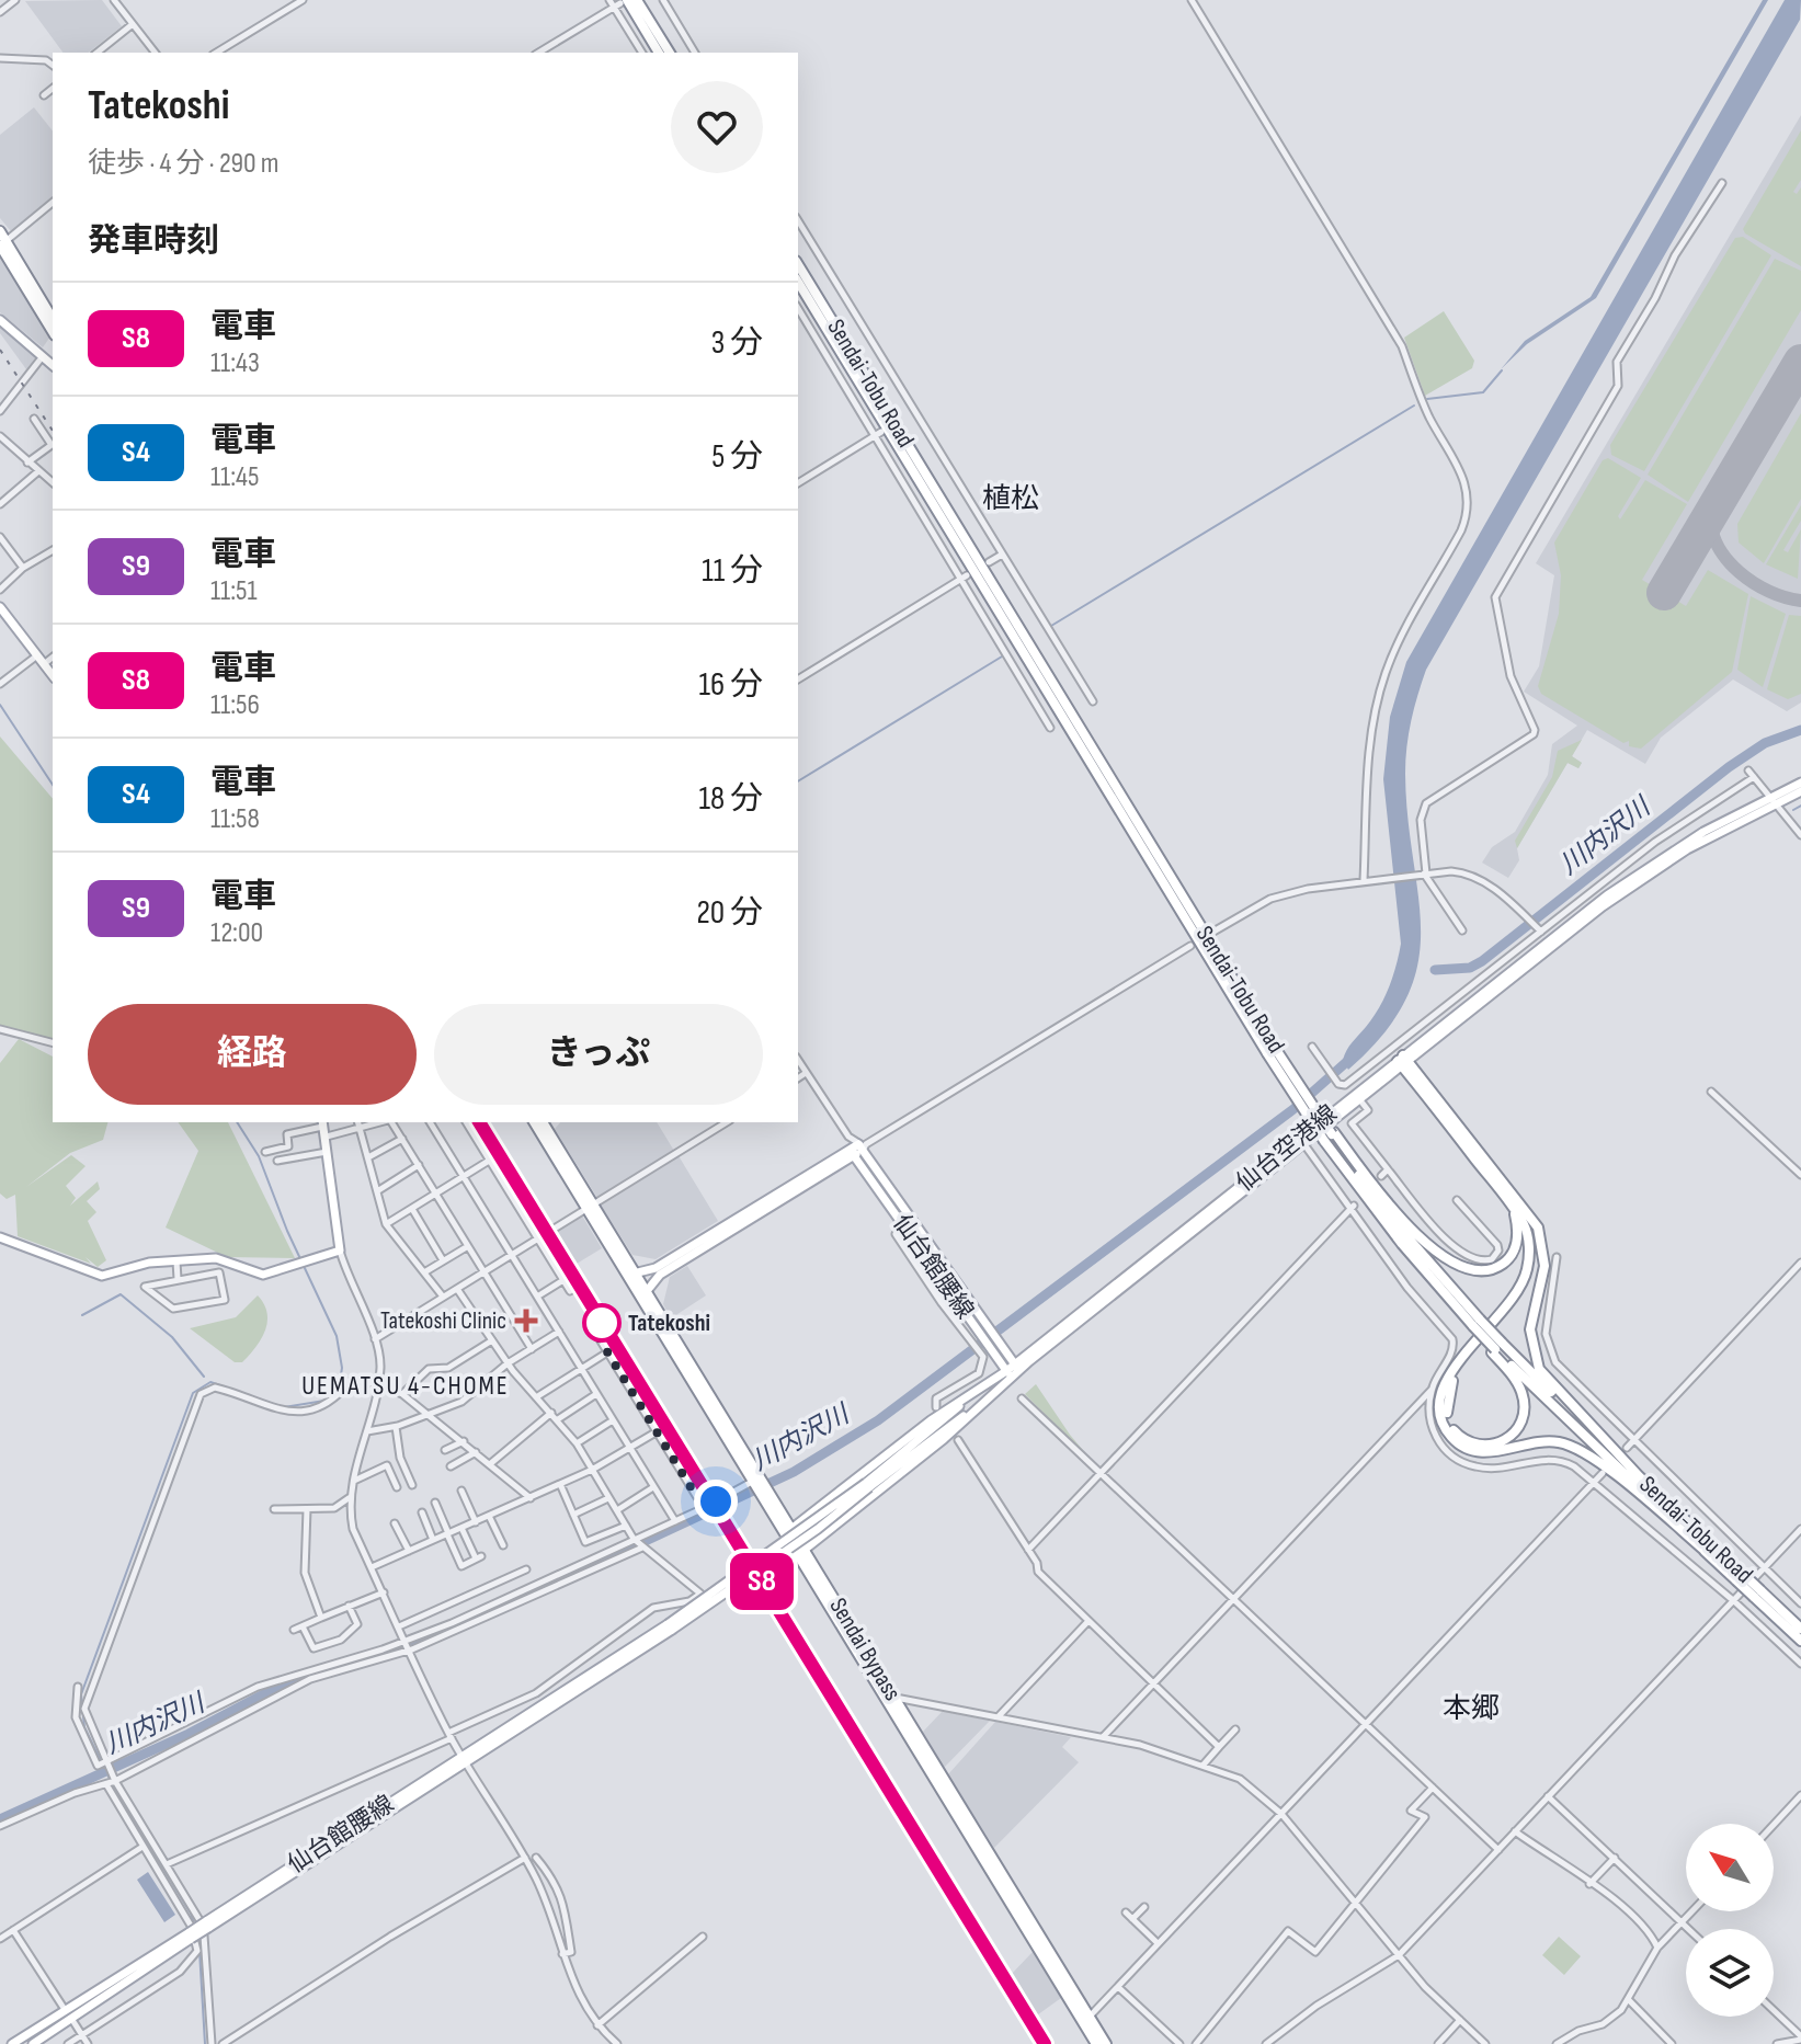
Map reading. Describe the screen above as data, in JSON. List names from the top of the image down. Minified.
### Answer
{"streets":{"highway":["Sendai-Tobu Road","Sendai Bypass"],"main road":["仙台空港線","仙台館腰線"]},"crossings":[["仙台空港線","仙台館腰線"],["仙台空港線","Sendai Bypass"]],"districts":["植松","UEMATSU 4-CHOME","本郷"],"water":["川内沢川"],"places":{"health":["Tatekoshi Clinic"],"other":["Tatekoshi"]},"north":"top left","page":{"on_map":"S8","heading":[["Tatekoshi","徒歩 · 4 分 · 290 m"],"発車時刻"],"list":[{"mark":"S8","name":"電車","note":"11:43","value":"3 分"},{"mark":"S4","name":"電車","note":"11:45","value":"5 分"},{"mark":"S9","name":"電車","note":"11:51","value":"11 分"},{"mark":"S8","name":"電車","note":"11:56","value":"16 分"},{"mark":"S4","name":"電車","note":"11:58","value":"18 分"},{"mark":"S9","name":"電車","note":"12:00","value":"20 分"}],"buttons":["経路","きっぷ"]}}
